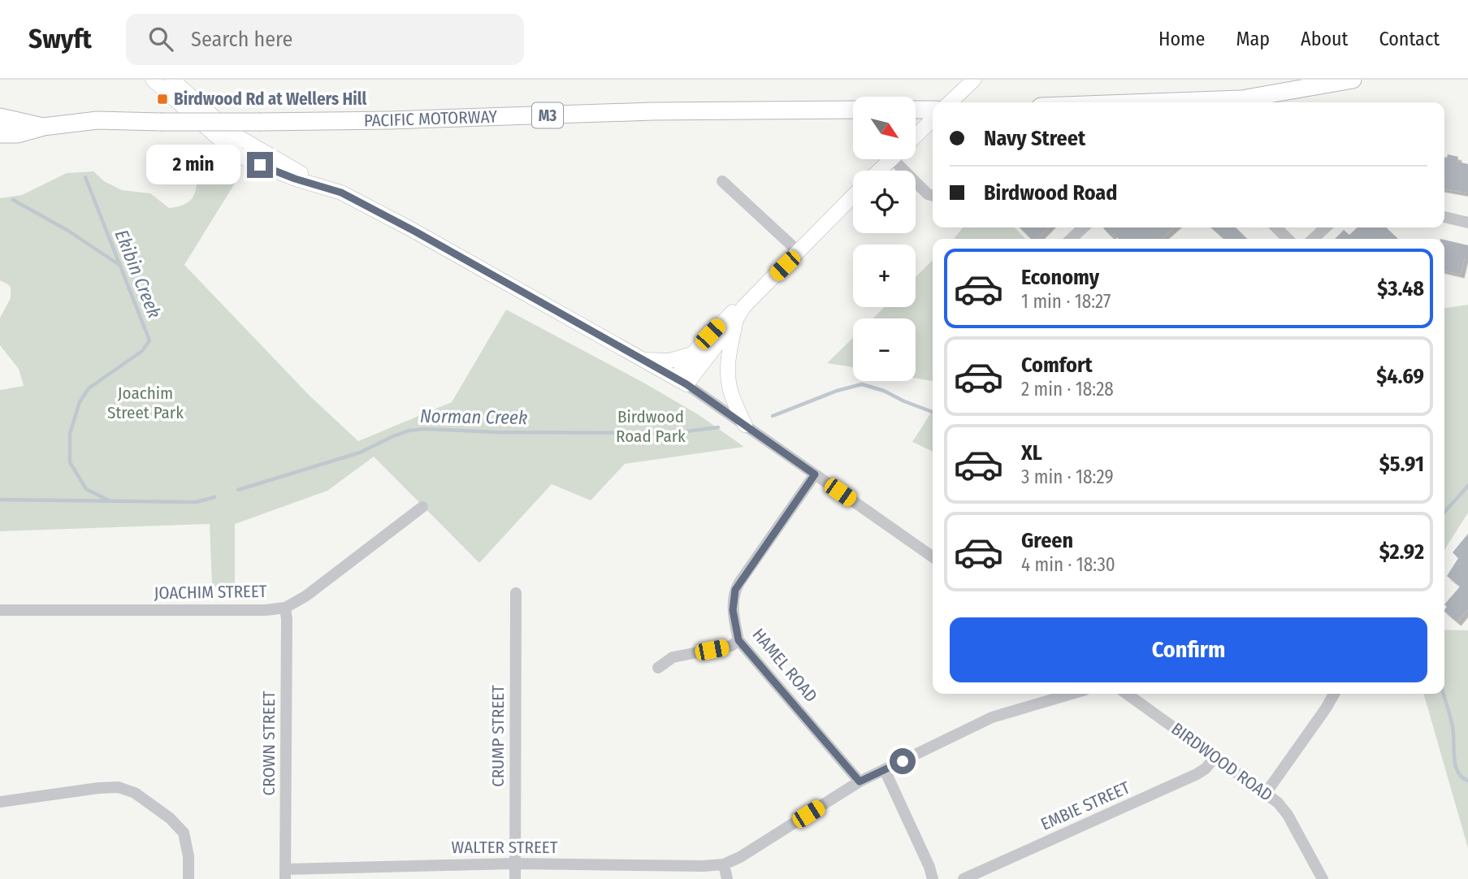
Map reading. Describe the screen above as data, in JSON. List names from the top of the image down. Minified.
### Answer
{"streets":{"highway":["M3","PACIFIC MOTORWAY"],"street":["JOACHIM STREET","HAMEL ROAD","CRUMP STREET","CROWN STREET","BIRDWOOD ROAD","EMBIE STREET","WALTER STREET"]},"crossings":[["JOACHIM STREET","CROWN STREET"],["CRUMP STREET","WALTER STREET"],["CROWN STREET","WALTER STREET"],["BIRDWOOD ROAD","EMBIE STREET"]],"water":["Ekibin Creek","Norman Creek"],"parks":["Joachim Street Park","Birdwood Road Park"],"places":{"transit":["Birdwood Rd at Wellers Hill"]},"north":"bottom right","page":{"header":"Swyft","search":"Search here","nav":["Home","Map","About","Contact"],"map_buttons":["+","−"],"banner":["Navy Street","Birdwood Road"],"bubble":"2 min","list":[{"name":"Economy","note":"1 min · 18:27","value":"$3.48"},{"name":"Comfort","note":"2 min · 18:28","value":"$4.69"},{"name":"XL","note":"3 min · 18:29","value":"$5.91"},{"name":"Green","note":"4 min · 18:30","value":"$2.92"}],"buttons":"Confirm"}}
